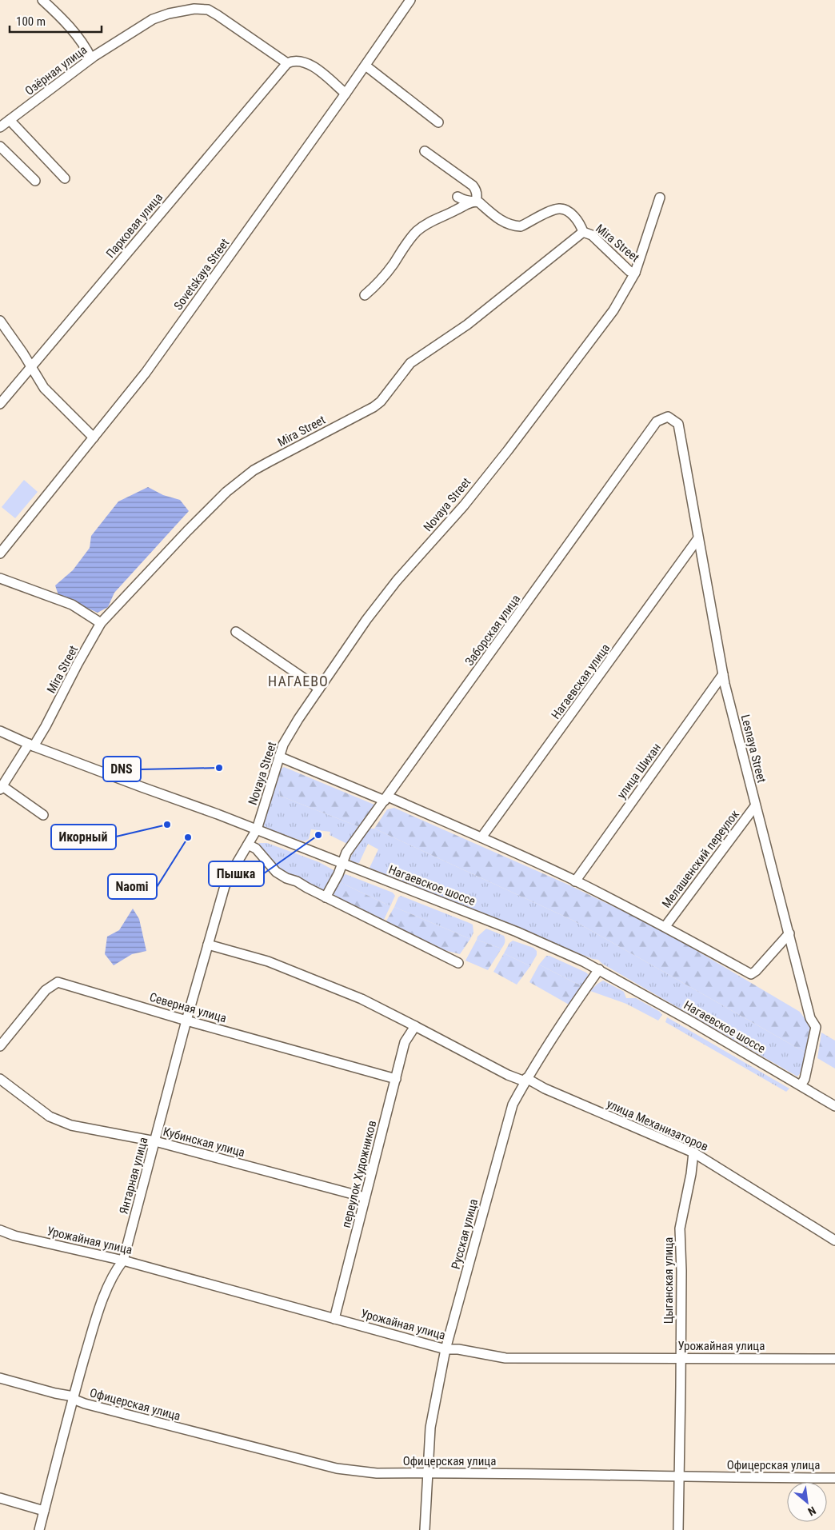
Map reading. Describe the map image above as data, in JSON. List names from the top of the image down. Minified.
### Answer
{"streets":{"street":["Озёрная улица","Парковая улица","Mira Street","Sovetskaya Street","Novaya Street","Заборская улица","Нагаевская улица","Lesnaya Street","улица Шихан","Мелашенский переулок","Нагаевское шоссе","Северная улица","улица Механизаторов","Кубинская улица","переулок Художников","Янтарная улица","Русская улица","Урожайная улица","Цыганская улица","Офицерская улица"]},"crossings":[["Озёрная улица","Парковая улица"],["Mira Street","Novaya Street"],["Mira Street","Нагаевское шоссе"],["Novaya Street","Нагаевское шоссе"],["Novaya Street","Янтарная улица"],["Заборская улица","Lesnaya Street"],["Заборская улица","Нагаевское шоссе"],["Нагаевская улица","Lesnaya Street"],["Lesnaya Street","улица Шихан"],["Lesnaya Street","Мелашенский переулок"],["Lesnaya Street","Нагаевское шоссе"],["Нагаевское шоссе","Янтарная улица"],["Нагаевское шоссе","Русская улица"],["Северная улица","переулок Художников"],["Северная улица","Янтарная улица"],["улица Механизаторов","переулок Художников"],["улица Механизаторов","Янтарная улица"],["улица Механизаторов","Русская улица"],["улица Механизаторов","Цыганская улица"],["Кубинская улица","переулок Художников"],["Кубинская улица","Янтарная улица"],["переулок Художников","Урожайная улица"],["Янтарная улица","Урожайная улица"],["Янтарная улица","Офицерская улица"],["Русская улица","Урожайная улица"],["Русская улица","Офицерская улица"],["Урожайная улица","Цыганская улица"],["Цыганская улица","Офицерская улица"]],"districts":["НАГАЕВО"],"places":["DNS","Икорный","Пышка","Naomi"],"scale_bar":"100 m","north":"bottom right"}
